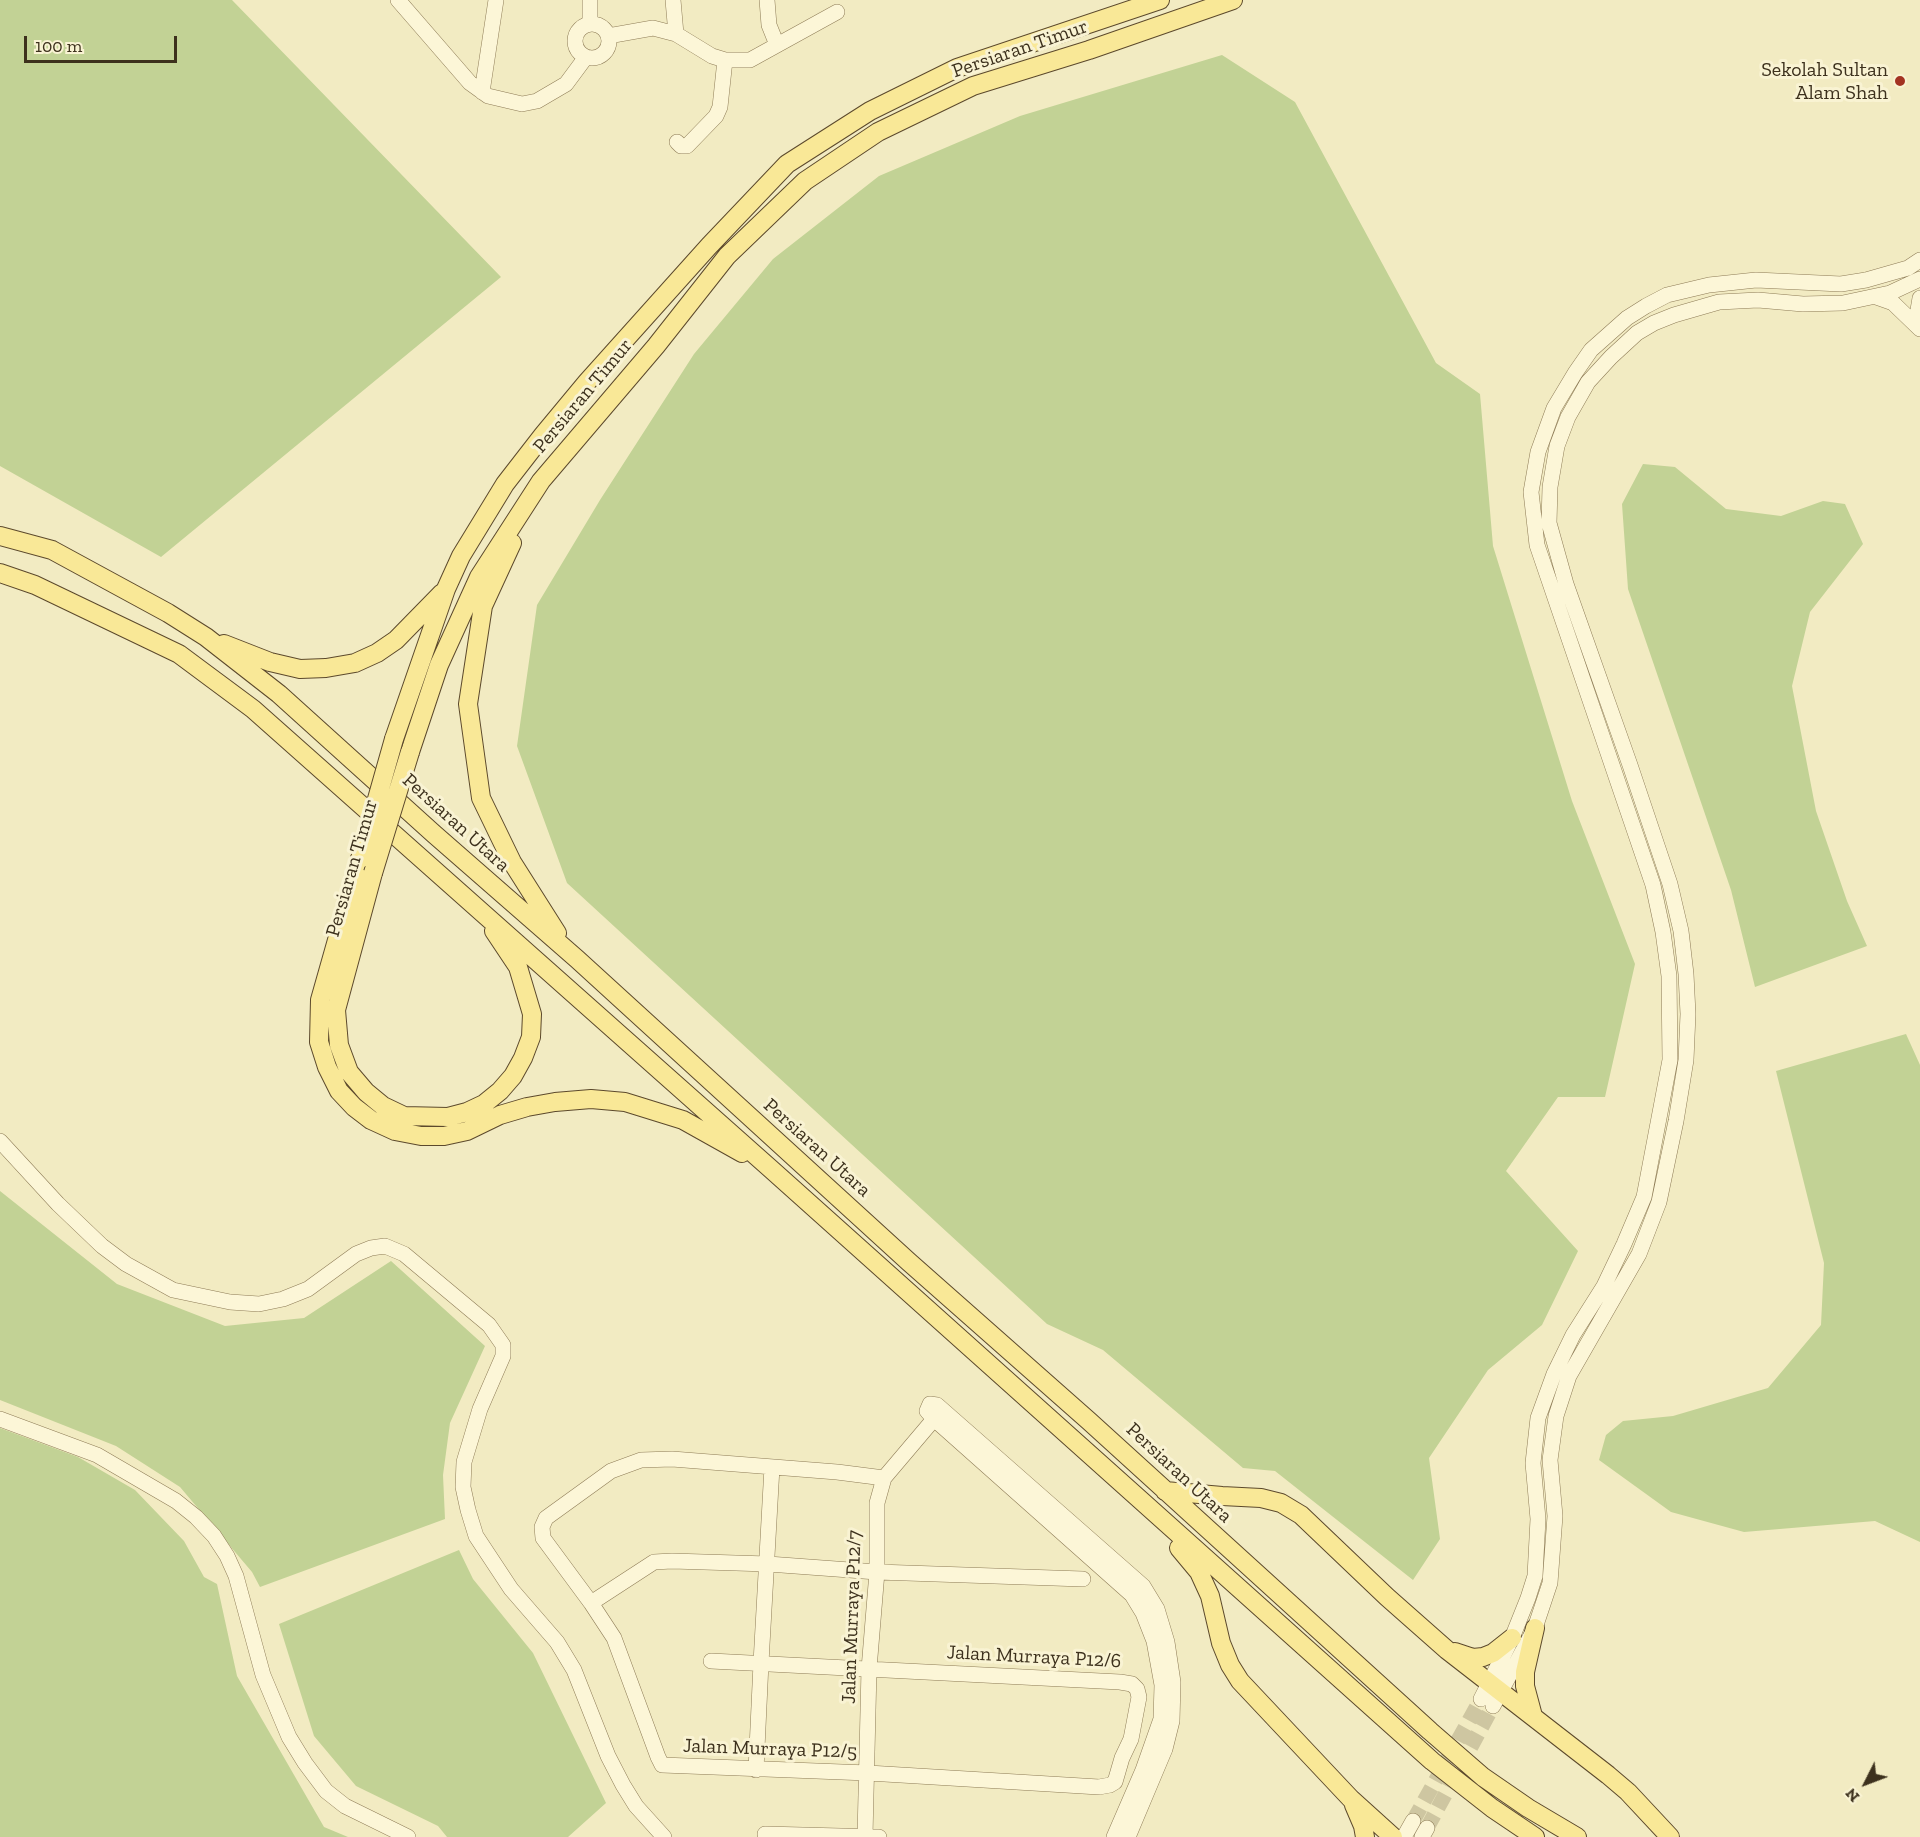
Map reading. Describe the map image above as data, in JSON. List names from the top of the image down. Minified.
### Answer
{"streets":{"main road":["Persiaran Timur","Persiaran Utara"],"street":["Jalan Murraya P12/7","Jalan Murraya P12/6","Jalan Murraya P12/5"]},"crossings":[["Jalan Murraya P12/7","Jalan Murraya P12/6"],["Jalan Murraya P12/7","Jalan Murraya P12/5"],["Jalan Murraya P12/6","Jalan Murraya P12/5"]],"places":["Sekolah Sultan Alam Shah"],"scale_bar":"100 m","north":"bottom left"}
